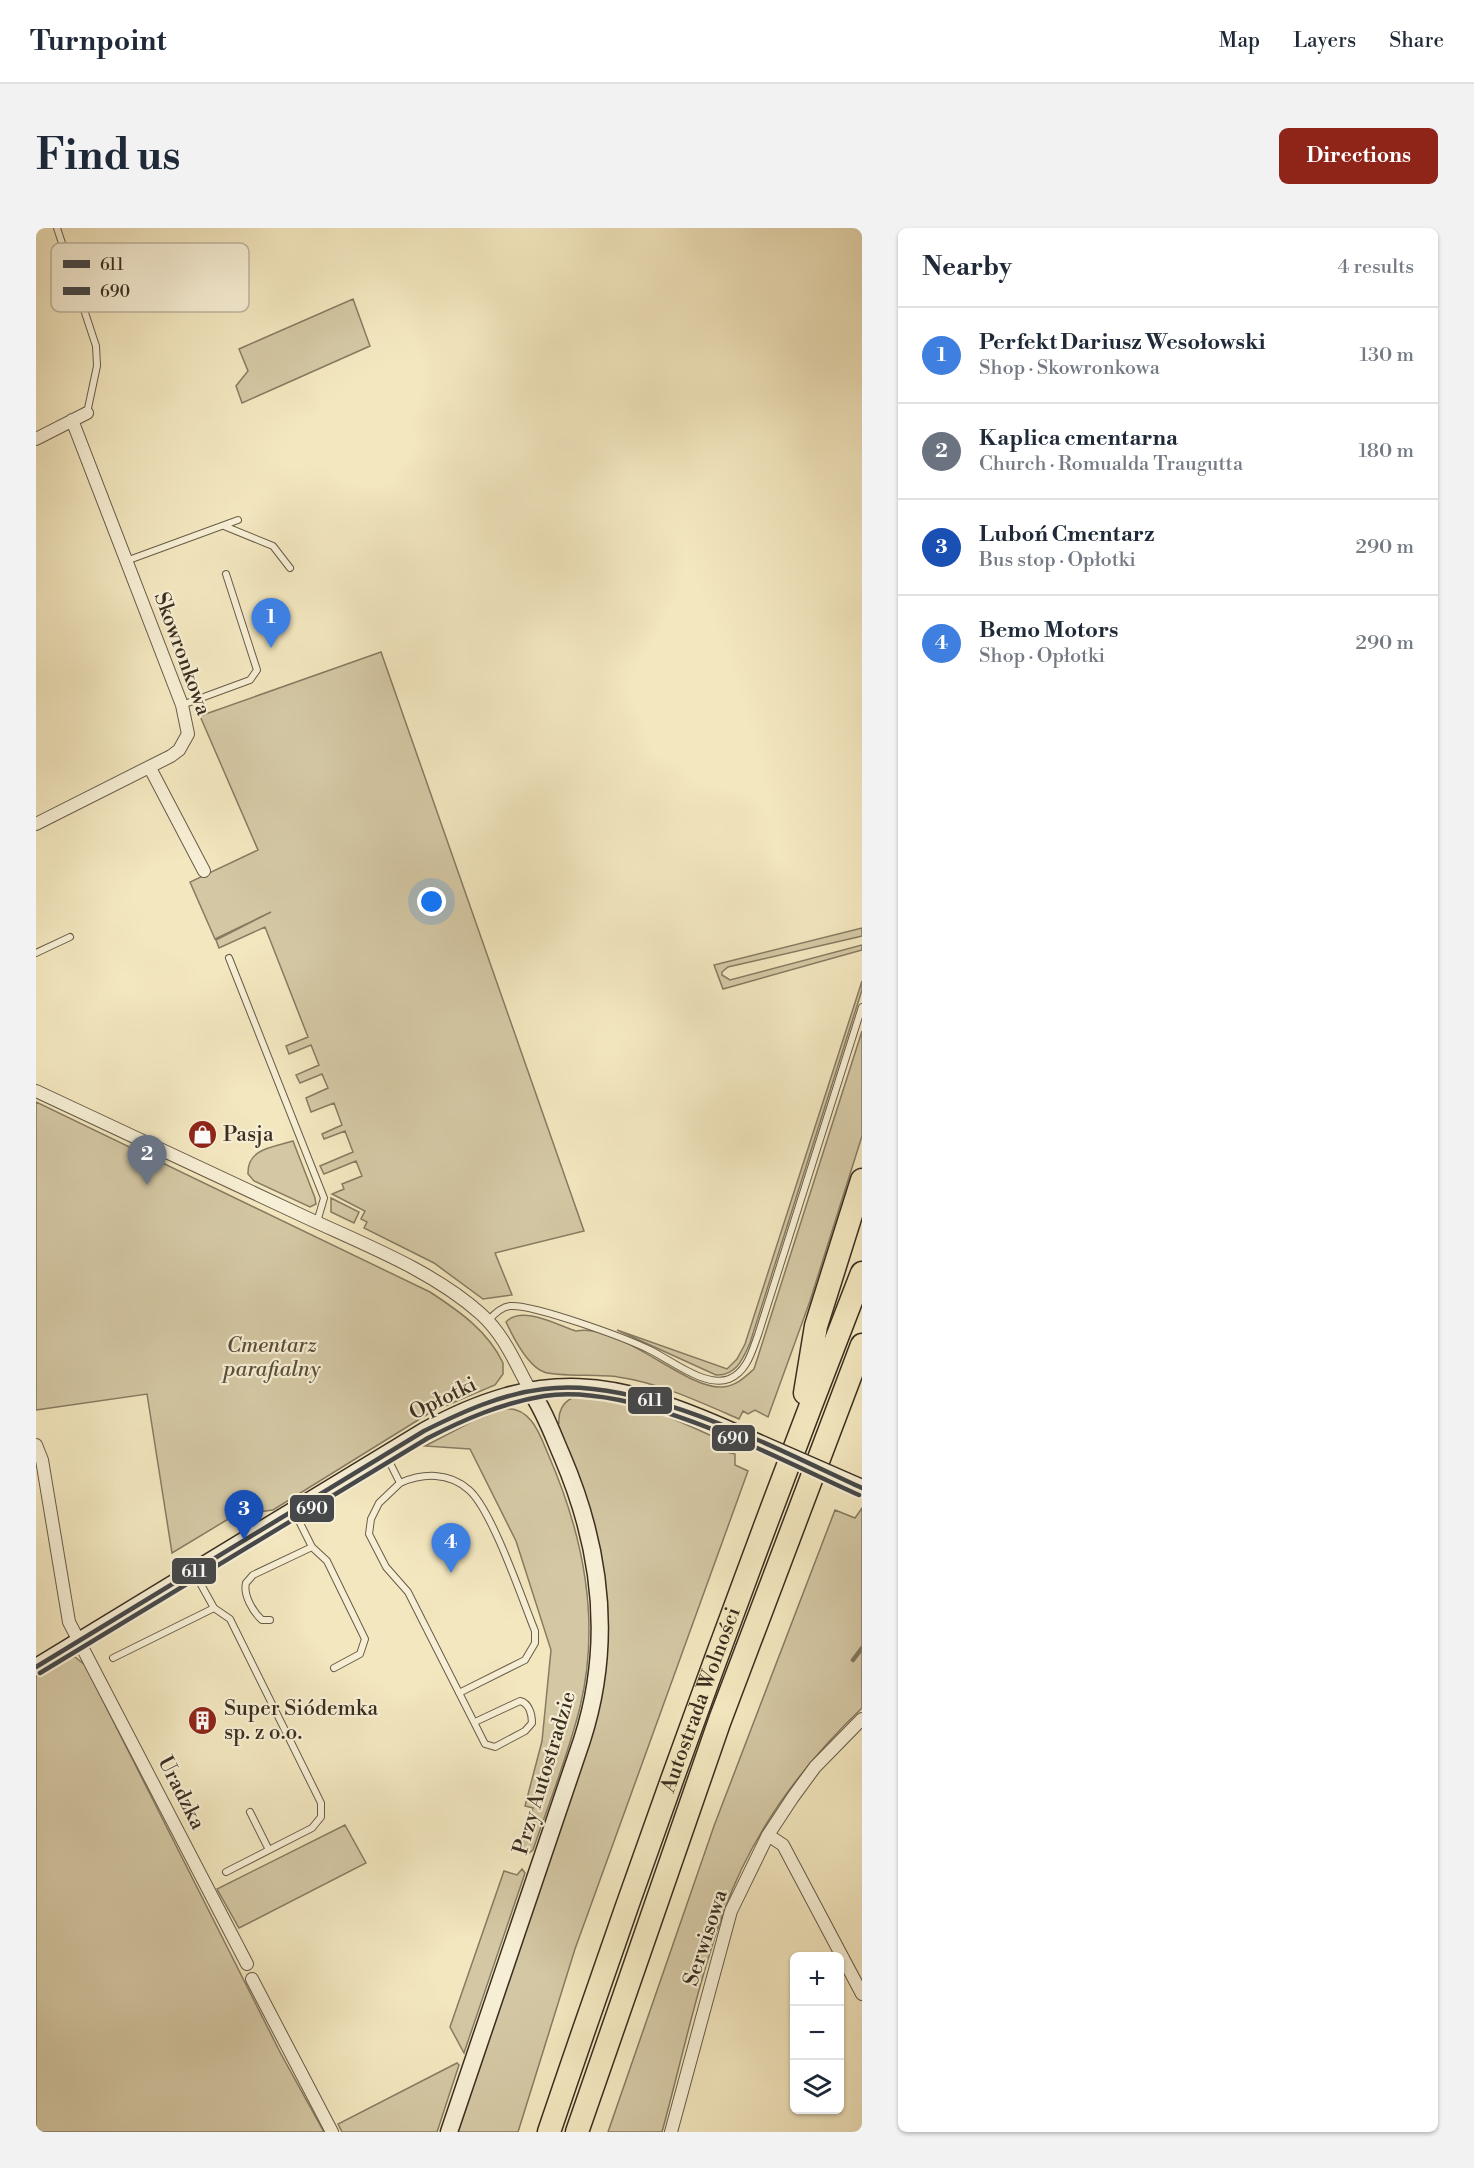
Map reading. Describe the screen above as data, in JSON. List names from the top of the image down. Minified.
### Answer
{"streets":{"highway":["Autostrada Wolności"],"street":["Skowronkowa","Opłotki","Przy Autostradzie","Uradzka","Serwisowa"]},"crossings":[["Opłotki","Przy Autostradzie"],["Opłotki","Uradzka"]],"parks":["Cmentarz parafialny"],"places":{"shop":["Pasja"],"building":["Super Siódemka sp. z o.o."]},"lines":["transit line 611","transit line 690"],"legend":["611","690"],"page":{"header":"Turnpoint","nav":["Map","Layers","Share"],"buttons":"Directions","title":"Find us","heading":["Nearby","4 results"],"list":[{"mark":"1","name":"Perfekt Dariusz Wesołowski","note":"Shop · Skowronkowa","value":"130 m"},{"mark":"2","name":"Kaplica cmentarna","note":"Church · Romualda Traugutta","value":"180 m"},{"mark":"3","name":"Luboń Cmentarz","note":"Bus stop · Opłotki","value":"290 m"},{"mark":"4","name":"Bemo Motors","note":"Shop · Opłotki","value":"290 m"}],"pins":["1","2","3","4"],"map_buttons":["+","−"]}}
